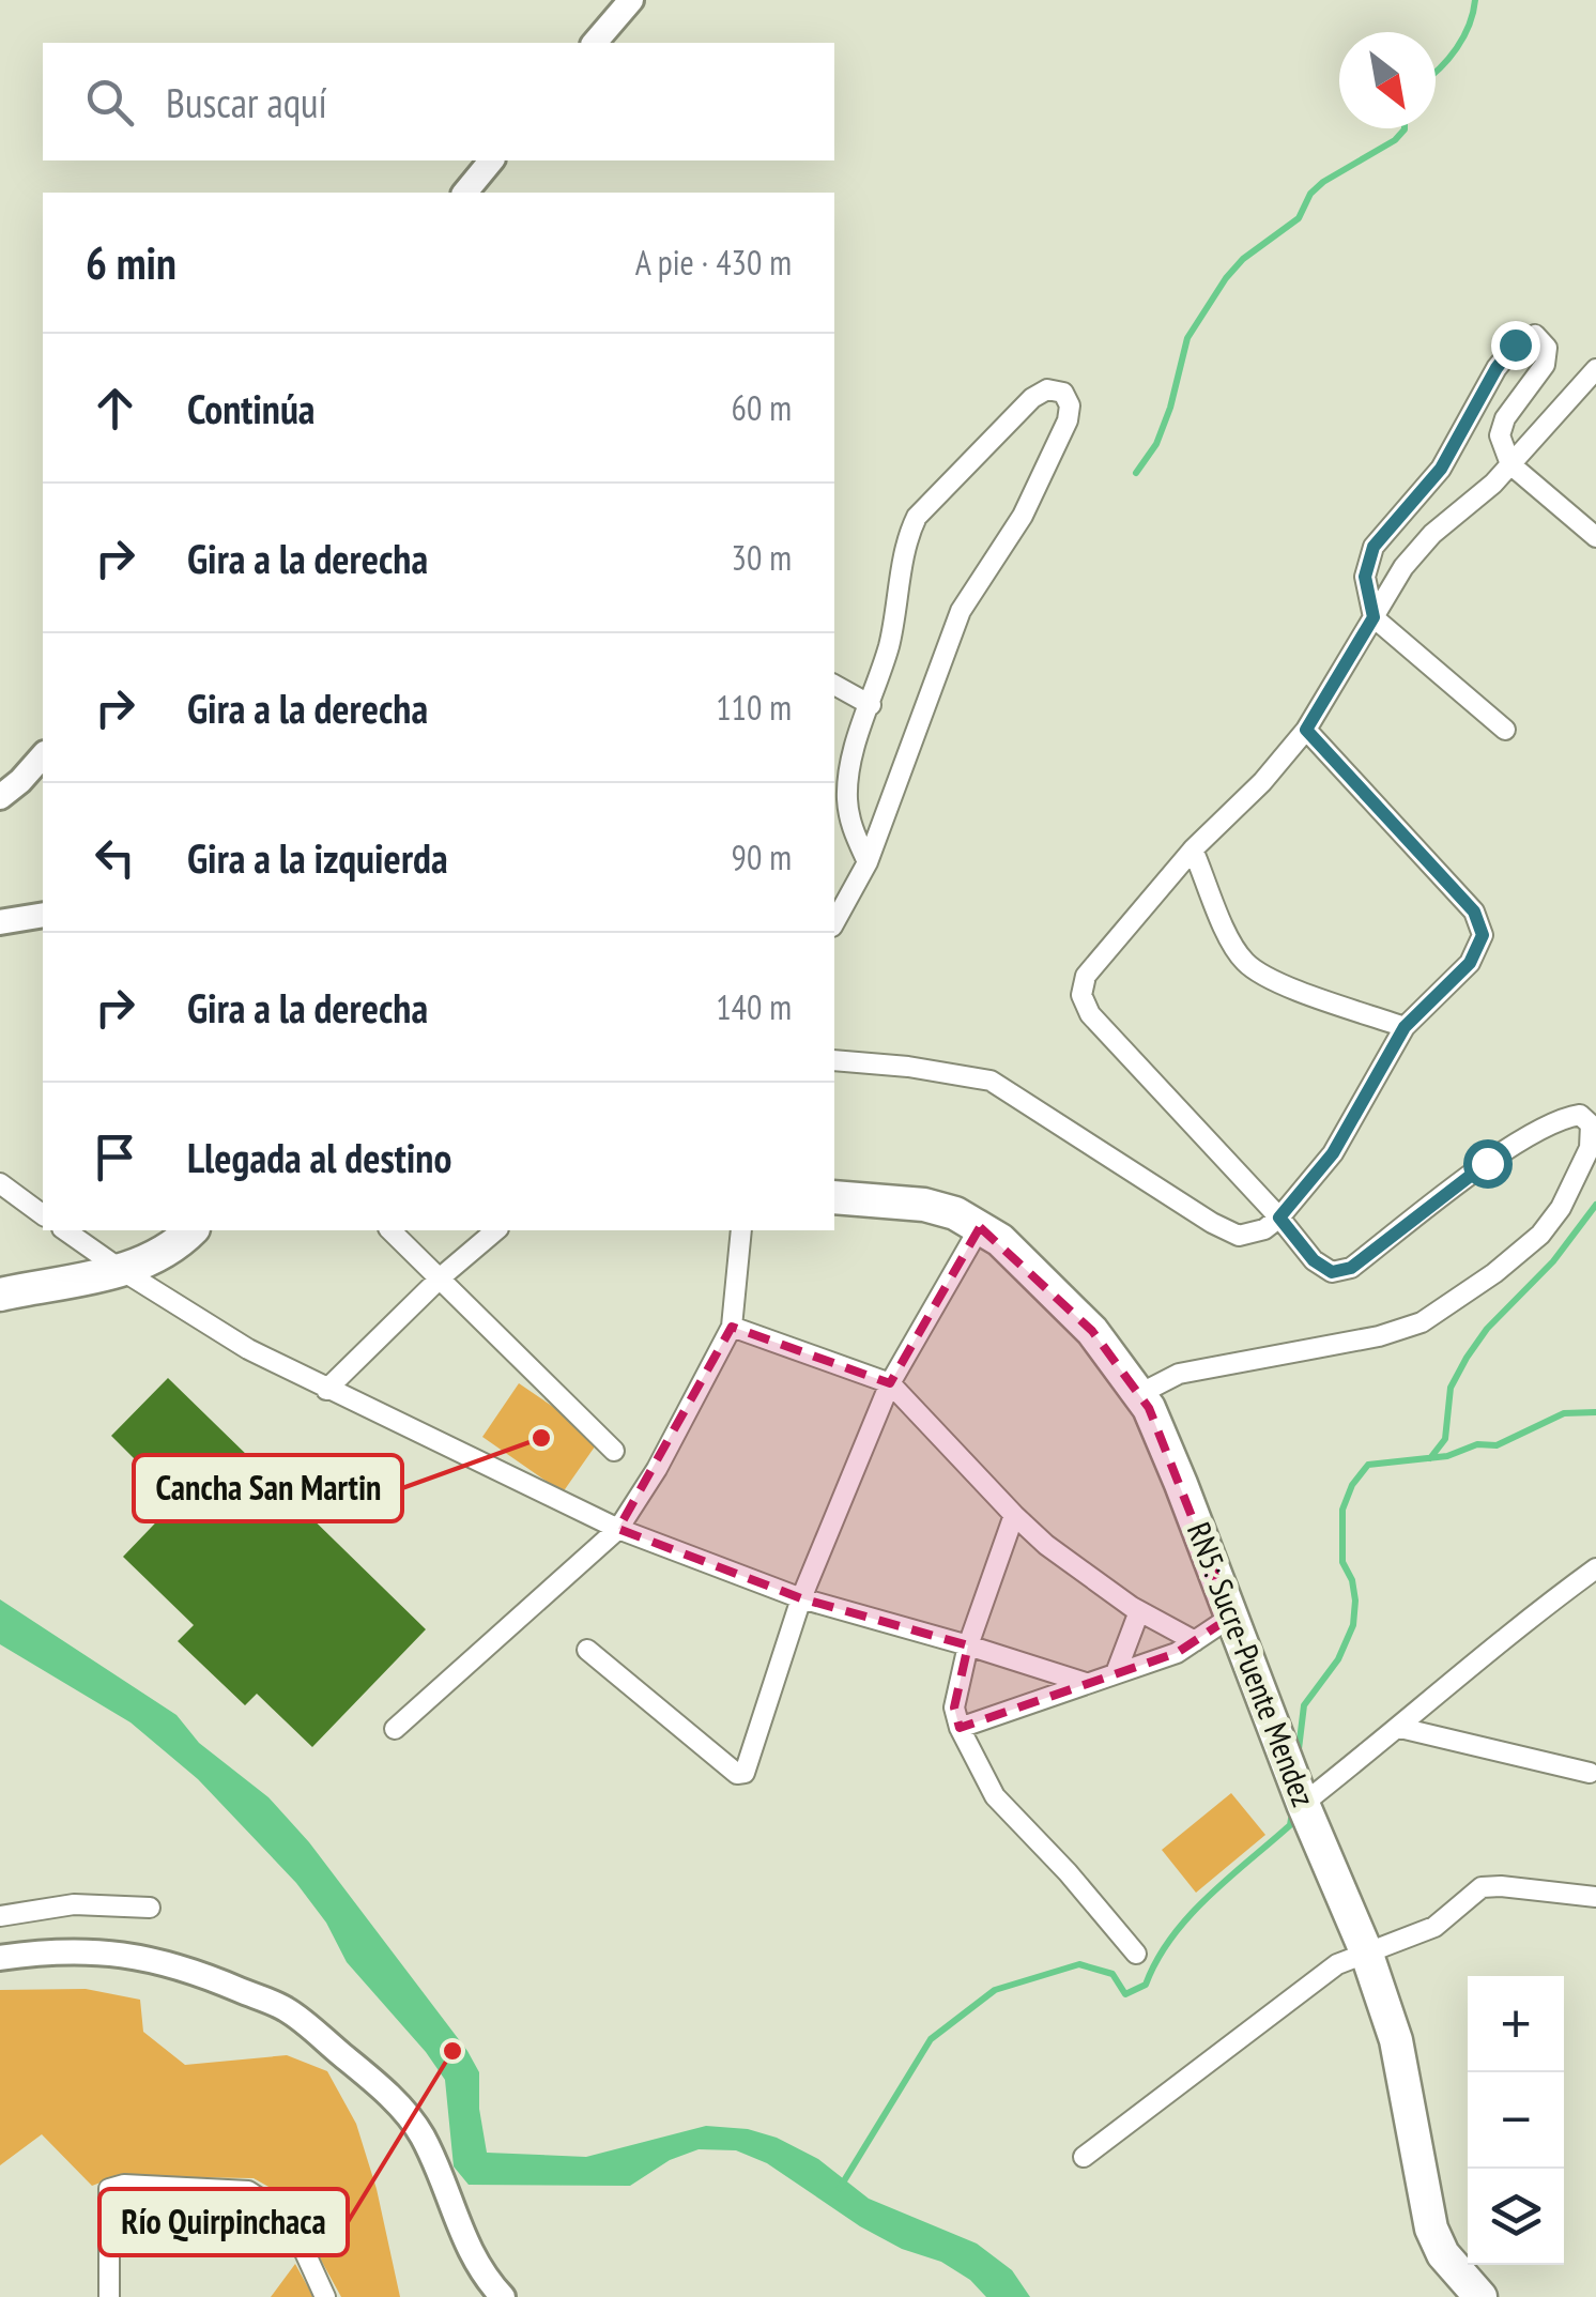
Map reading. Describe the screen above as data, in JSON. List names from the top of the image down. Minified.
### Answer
{"streets":{"highway":["RN5: Sucre-Puente Mendez"]},"places":["Cancha San Martin","Río Quirpinchaca"],"north":"bottom right","page":{"search":"Buscar aquí","heading":["6 min","A pie · 430 m"],"list":[["Continúa","60 m"],["Gira a la derecha","30 m"],["Gira a la derecha","110 m"],["Gira a la izquierda","90 m"],["Gira a la derecha","140 m"],"Llegada al destino"],"map_buttons":["+","−"]}}
